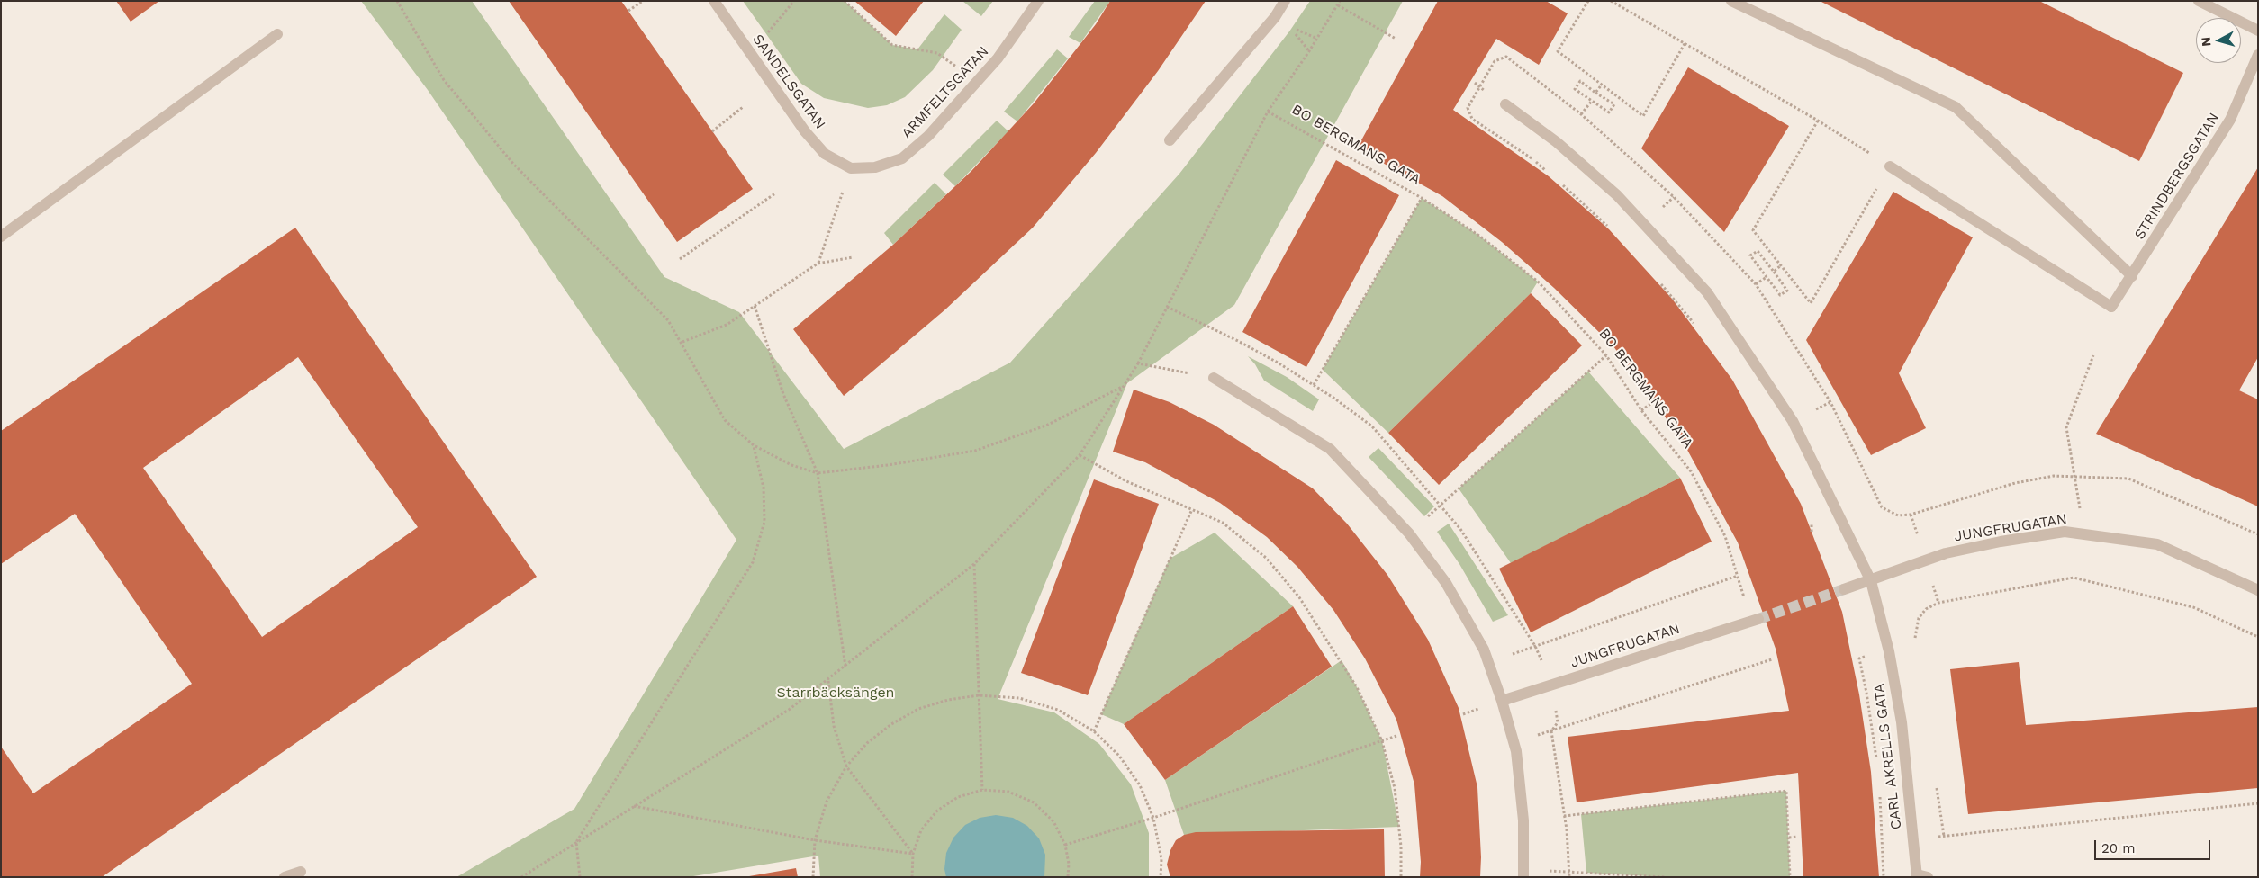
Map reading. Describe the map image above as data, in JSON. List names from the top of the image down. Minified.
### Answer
{"streets":{"street":["SANDELSGATAN","ARMFELTSGATAN","STRINDBERGSGATAN","JUNGFRUGATAN","CARL AKRELLS GATA"],"path":["BO BERGMANS GATA"]},"crossings":[["SANDELSGATAN","ARMFELTSGATAN"],["BO BERGMANS GATA","JUNGFRUGATAN"],["JUNGFRUGATAN","CARL AKRELLS GATA"]],"parks":["Starrbäcksängen"],"scale_bar":"20 m","north":"left"}
